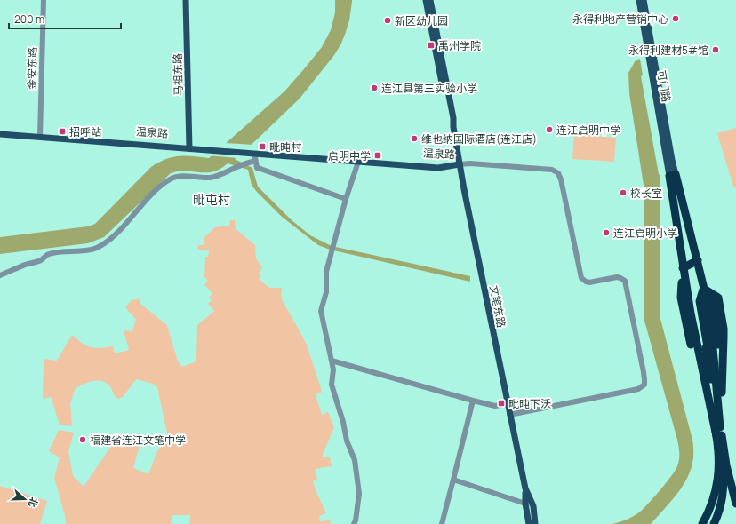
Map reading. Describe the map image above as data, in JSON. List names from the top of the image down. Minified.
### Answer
{"streets":{"main road":["马祖东路","可门路","温泉路","文笔东路"],"street":["金安东路"]},"crossings":[["金安东路","温泉路"],["马祖东路","温泉路"],["温泉路","文笔东路"]],"districts":["毗屯村"],"places":{"other":["永得利地产营销中心","新区幼儿园","永得利建材5#馆","连江县第三实验小学","连江启明中学","维也纳国际酒店(连江店)","校长室","连江启明小学","福建省连江文笔中学"],"transit":["禹州学院","招呼站","毗旽村","启明中学","毗旽下沃"]},"scale_bar":"200 m","north":"right"}
